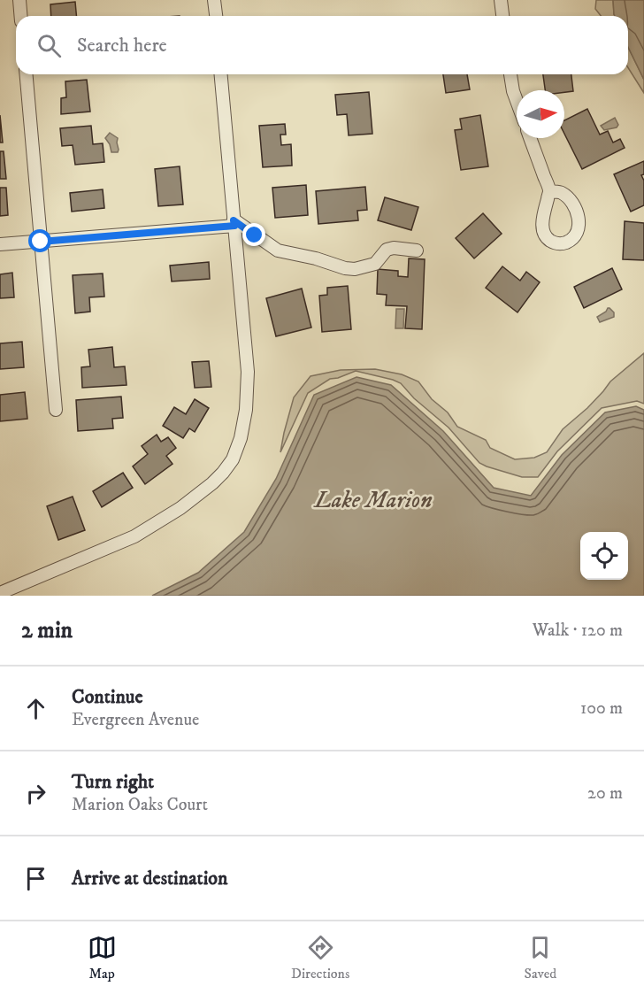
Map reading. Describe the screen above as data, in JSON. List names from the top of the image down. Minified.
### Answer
{"water":["Lake Marion"],"north":"right","page":{"search":"Search here","heading":["2 min","Walk · 120 m"],"list":[["Continue","Evergreen Avenue","100 m"],["Turn right","Marion Oaks Court","20 m"],"Arrive at destination"],"nav":["Map","Directions","Saved"]}}
